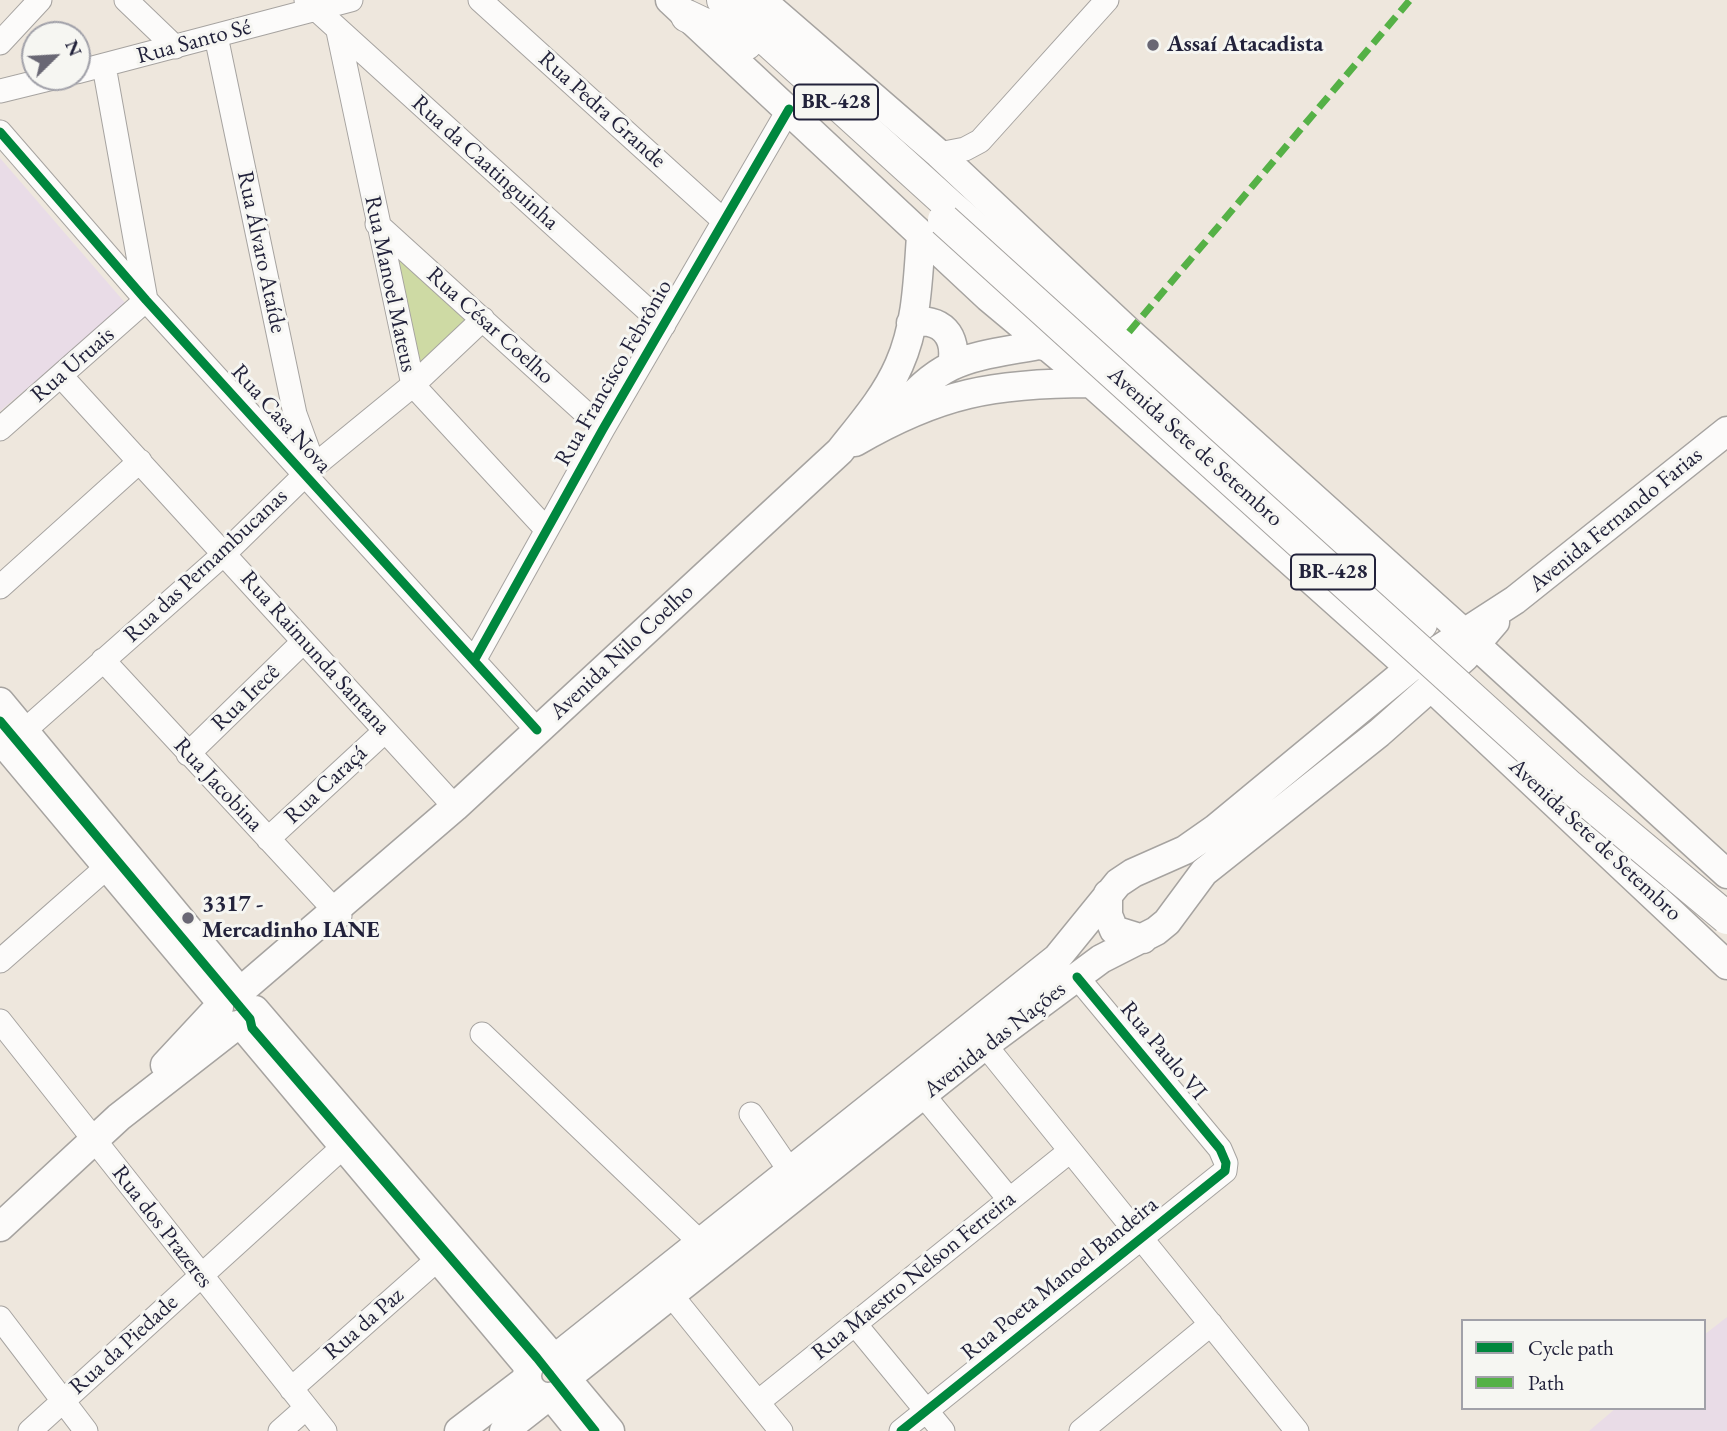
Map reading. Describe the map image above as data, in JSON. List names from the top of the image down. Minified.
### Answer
{"streets":{"highway":["BR-428","Avenida Sete de Setembro"],"main road":["Avenida Fernando Farias","Avenida Nilo Coelho","Avenida das Nações"],"street":["Rua Santo Sé","Rua Pedra Grande","Rua da Caatinguinha","Rua Álvaro Ataíde","Rua Manoel Mateus","Rua César Coelho","Rua Uruais","Rua Francisco Febrônio","Rua Casa Nova","Rua das Pernambucanas","Rua Raimunda Santana","Rua Irecê","Rua Jacobina","Rua Caraçá","Rua Paulo VI","Rua dos Prazeres","Rua Maestro Nelson Ferreira","Rua Poeta Manoel Bandeira","Rua da Paz","Rua da Piedade"]},"crossings":[["Rua Santo Sé","Rua da Caatinguinha"],["Rua Santo Sé","Rua Álvaro Ataíde"],["Rua Pedra Grande","Rua Francisco Febrônio"],["Rua da Caatinguinha","Rua Manoel Mateus"],["Rua da Caatinguinha","Rua Francisco Febrônio"],["Rua Álvaro Ataíde","Rua Casa Nova"],["Rua Álvaro Ataíde","Rua das Pernambucanas"],["Rua Manoel Mateus","Rua César Coelho"],["Rua Manoel Mateus","Rua Francisco Febrônio"],["Rua Manoel Mateus","Rua das Pernambucanas"],["Rua César Coelho","Rua Francisco Febrônio"],["Rua César Coelho","Rua das Pernambucanas"],["Rua Uruais","Rua Casa Nova"],["Rua Uruais","Rua Raimunda Santana"],["Rua Francisco Febrônio","Rua Casa Nova"],["Rua Francisco Febrônio","Avenida Sete de Setembro"],["Rua Casa Nova","Rua das Pernambucanas"],["Rua Casa Nova","Avenida Nilo Coelho"],["Avenida Sete de Setembro","Avenida Fernando Farias"],["Avenida Sete de Setembro","Avenida das Nações"],["Avenida Fernando Farias","Avenida das Nações"],["Rua das Pernambucanas","Rua Raimunda Santana"],["Rua das Pernambucanas","Rua Jacobina"],["Avenida Nilo Coelho","Rua Raimunda Santana"],["Avenida Nilo Coelho","Rua Jacobina"],["Avenida Nilo Coelho","Rua dos Prazeres"],["Rua Raimunda Santana","Rua Irecê"],["Rua Raimunda Santana","Rua Caraçá"],["Rua Irecê","Rua Jacobina"],["Rua Jacobina","Rua Caraçá"],["Avenida das Nações","Rua Paulo VI"],["Rua Paulo VI","Rua Poeta Manoel Bandeira"],["Rua dos Prazeres","Rua da Paz"],["Rua dos Prazeres","Rua da Piedade"]],"places":["Assaí Atacadista","3317 - Mercadinho IANE"],"legend":["Cycle path","Path"],"north":"top right"}
